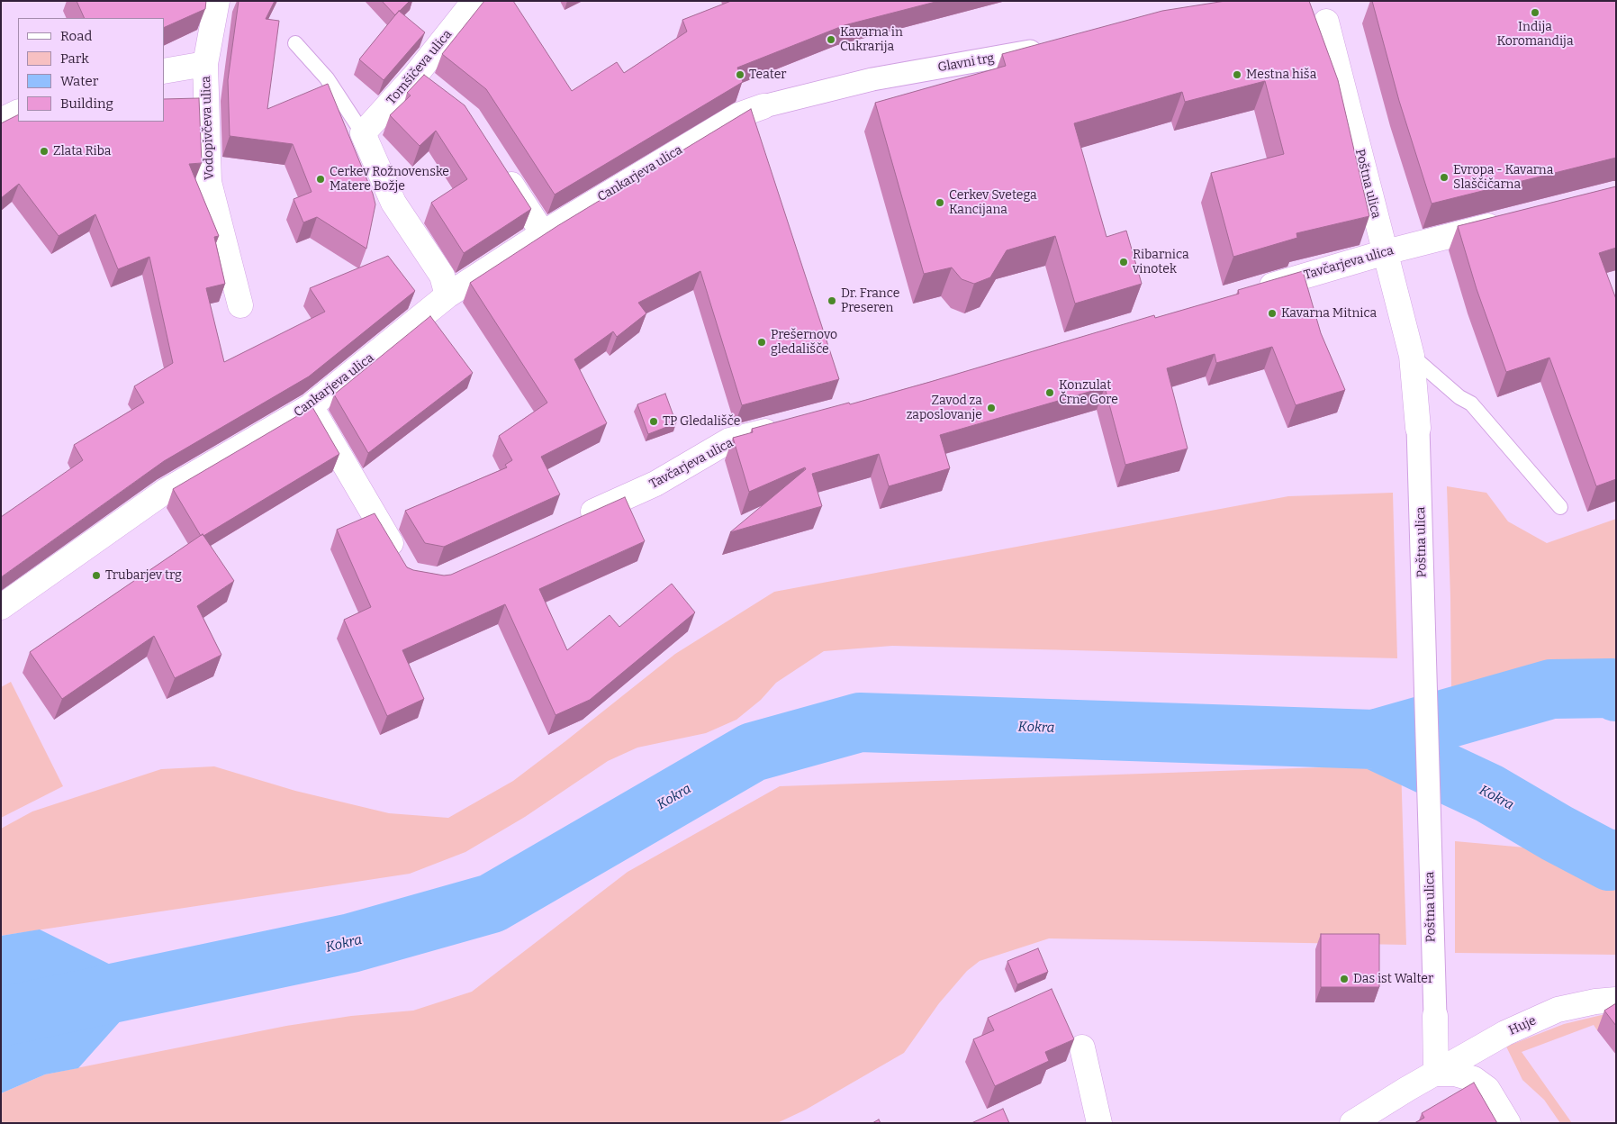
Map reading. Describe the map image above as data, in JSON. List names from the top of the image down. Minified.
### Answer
{"streets":{"street":["Glavni trg","Tomšičeva ulica","Vodopivčeva ulica","Cankarjeva ulica","Poštna ulica","Tavčarjeva ulica","Huje"]},"crossings":[["Glavni trg","Cankarjeva ulica"],["Poštna ulica","Tavčarjeva ulica"],["Poštna ulica","Huje"]],"water":["Kokra"],"places":["Indija Koromandija","Kavarna in Cukrarija","Teater","Mestna hiša","Zlata Riba","Evropa - Kavarna Slaščičarna","Cerkev Rožnovenske Matere Božje","Cerkev Svetega Kancijana","Ribarnica vinotek","Dr. France Preseren","Kavarna Mitnica","Prešernovo gledališče","Konzulat Črne Gore","Zavod za zaposlovanje","TP Gledališče","Trubarjev trg","Das ist Walter"],"legend":["Road","Park","Water","Building"]}
